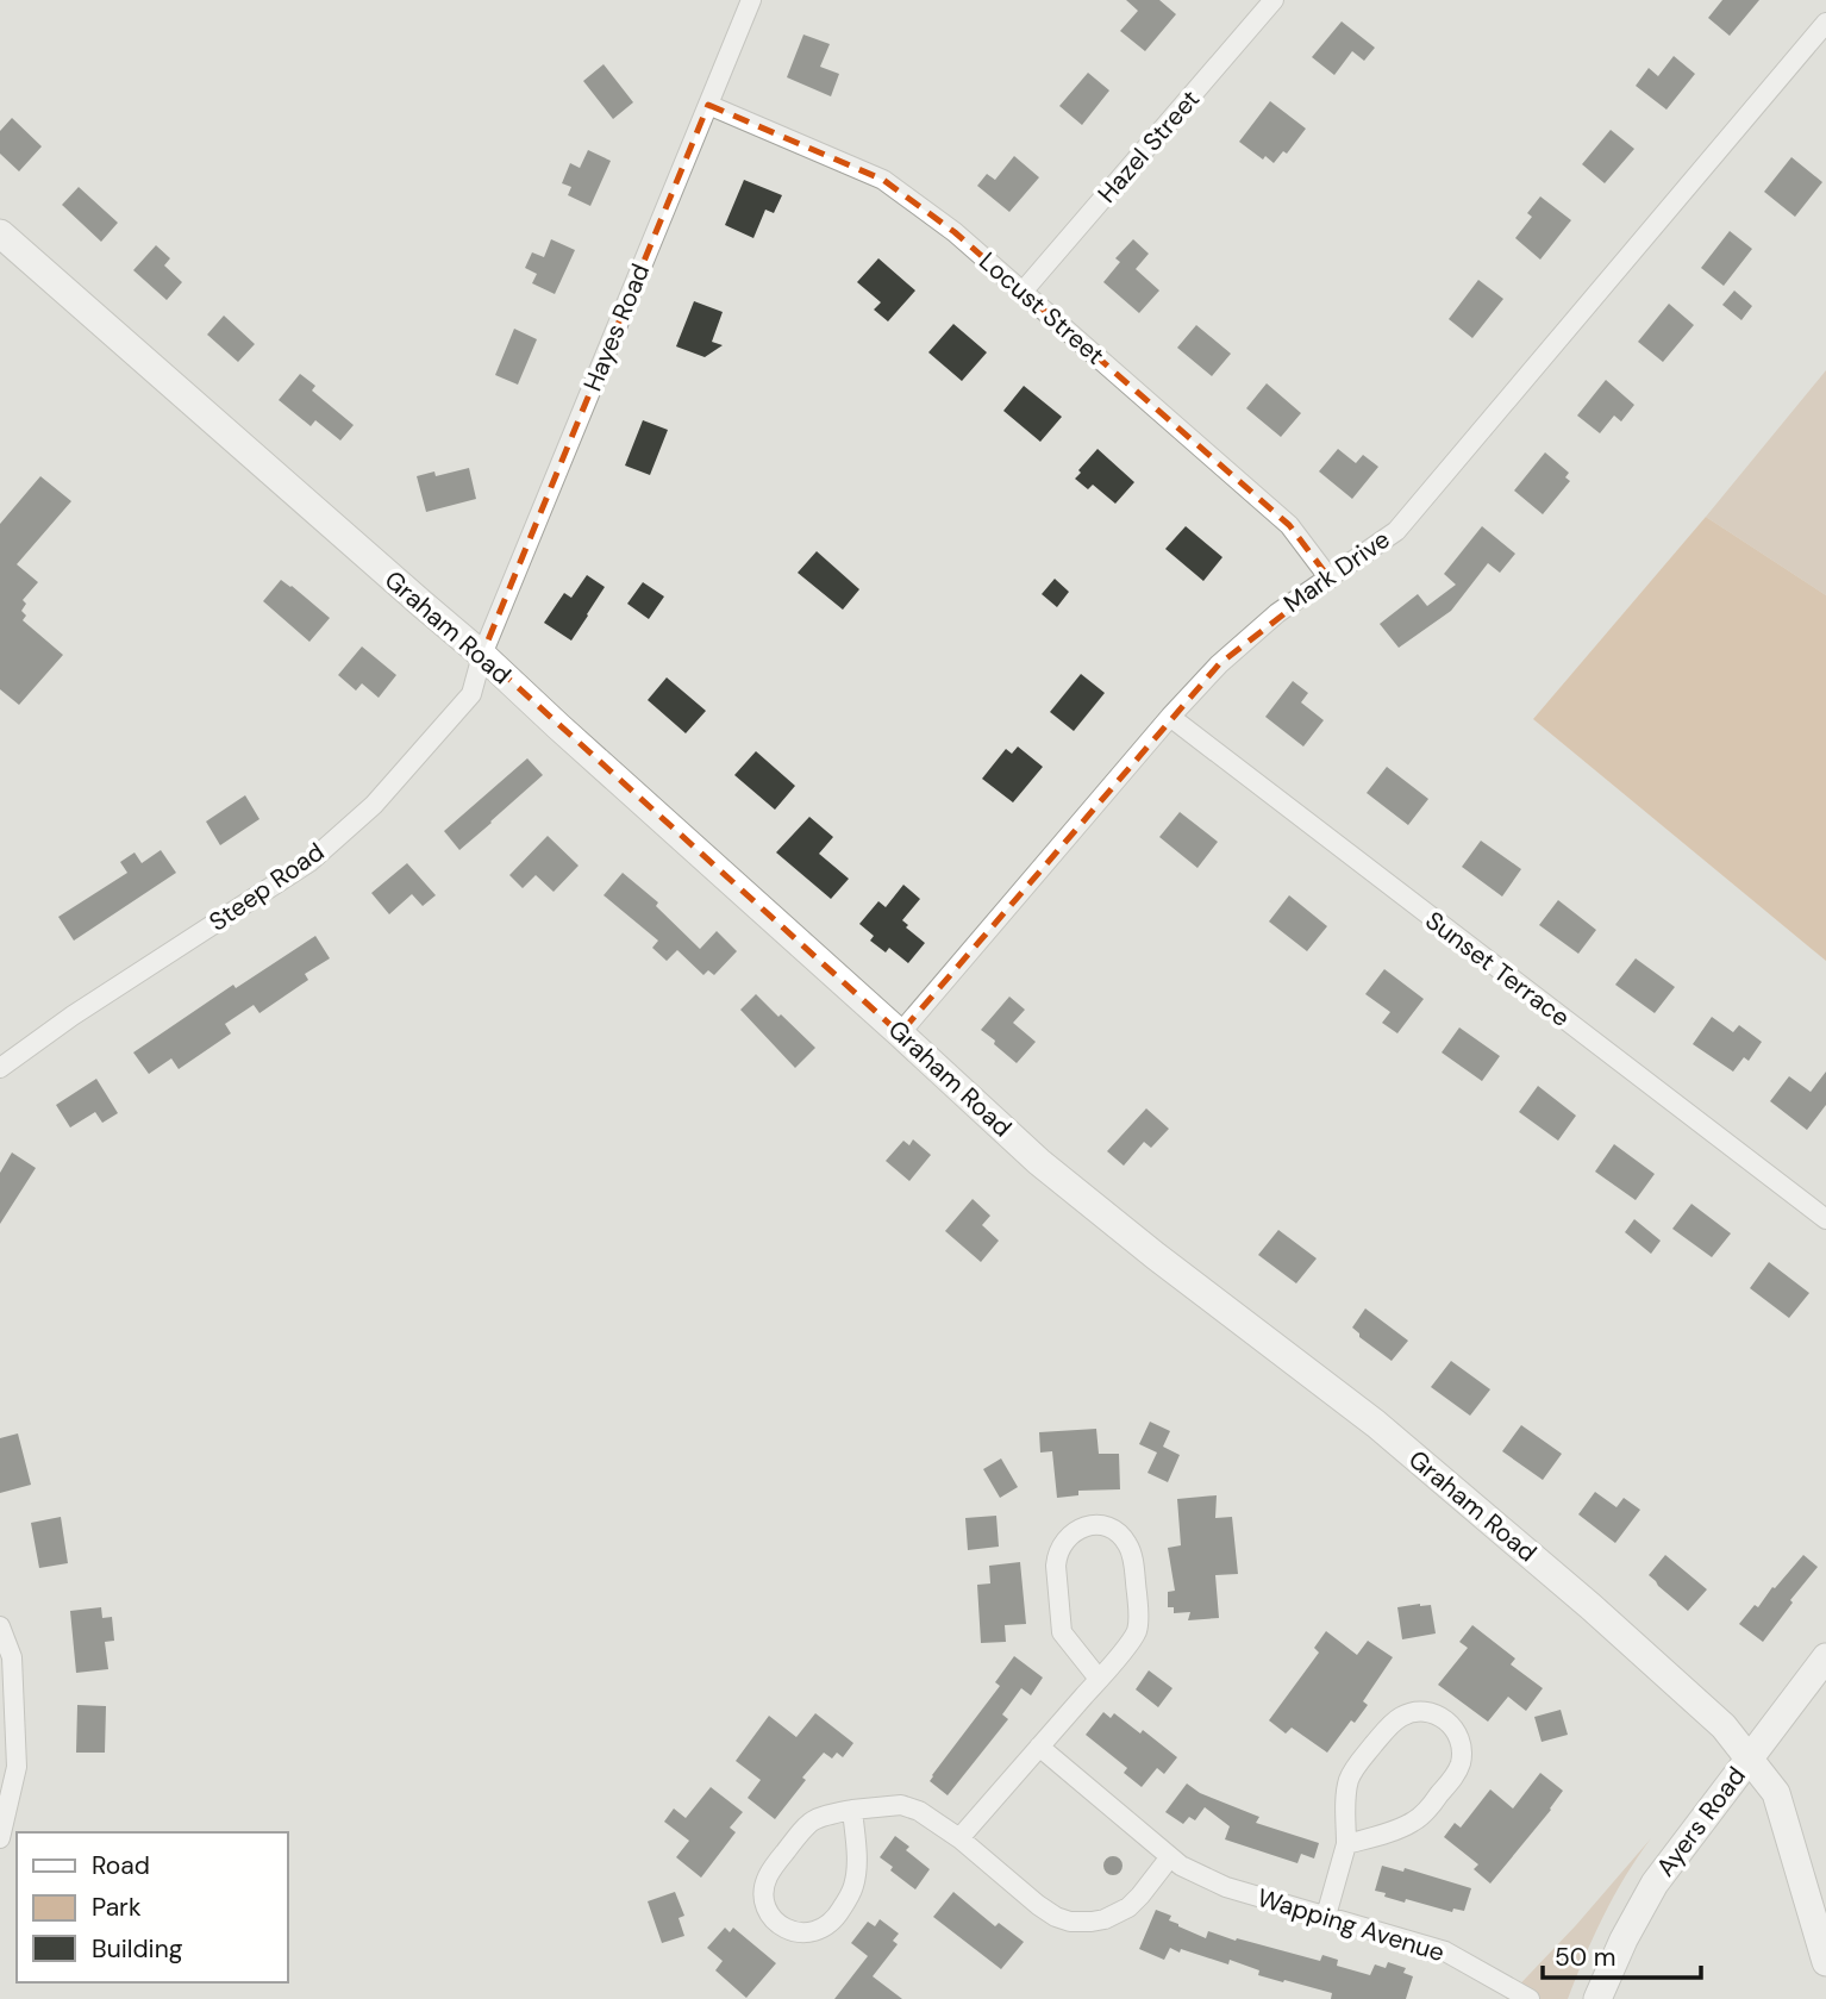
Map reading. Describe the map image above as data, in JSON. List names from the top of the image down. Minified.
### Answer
{"streets":{"street":["Hazel Street","Locust Street","Hayes Road","Mark Drive","Graham Road","Steep Road","Sunset Terrace","Ayers Road","Wapping Avenue"]},"crossings":[["Hazel Street","Locust Street"],["Locust Street","Hayes Road"],["Locust Street","Mark Drive"],["Hayes Road","Graham Road"],["Hayes Road","Steep Road"],["Mark Drive","Graham Road"],["Mark Drive","Sunset Terrace"],["Graham Road","Steep Road"],["Graham Road","Ayers Road"]],"legend":["Road","Park","Building"],"scale_bar":"50 m"}
